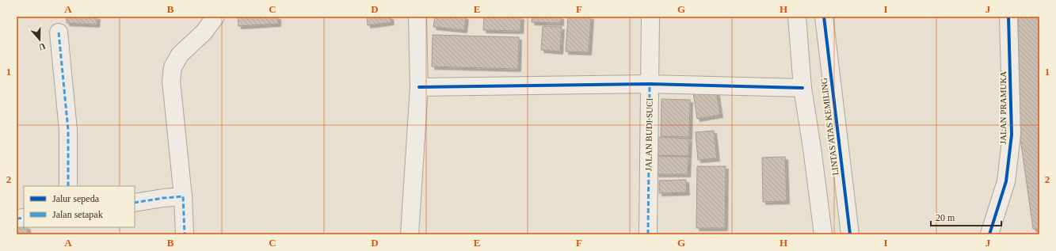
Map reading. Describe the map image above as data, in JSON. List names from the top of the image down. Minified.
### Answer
{"streets":{"street":["JALAN PRAMUKA","LINTAS ATAS KEMILING","JALAN BUDI SUCI"]},"legend":["Jalur sepeda","Jalan setapak"],"scale_bar":"20 m","north":"bottom","grid":{"columns":["A","B","C","D","E","F","G","H","I","J"],"rows":["1","2"]}}
